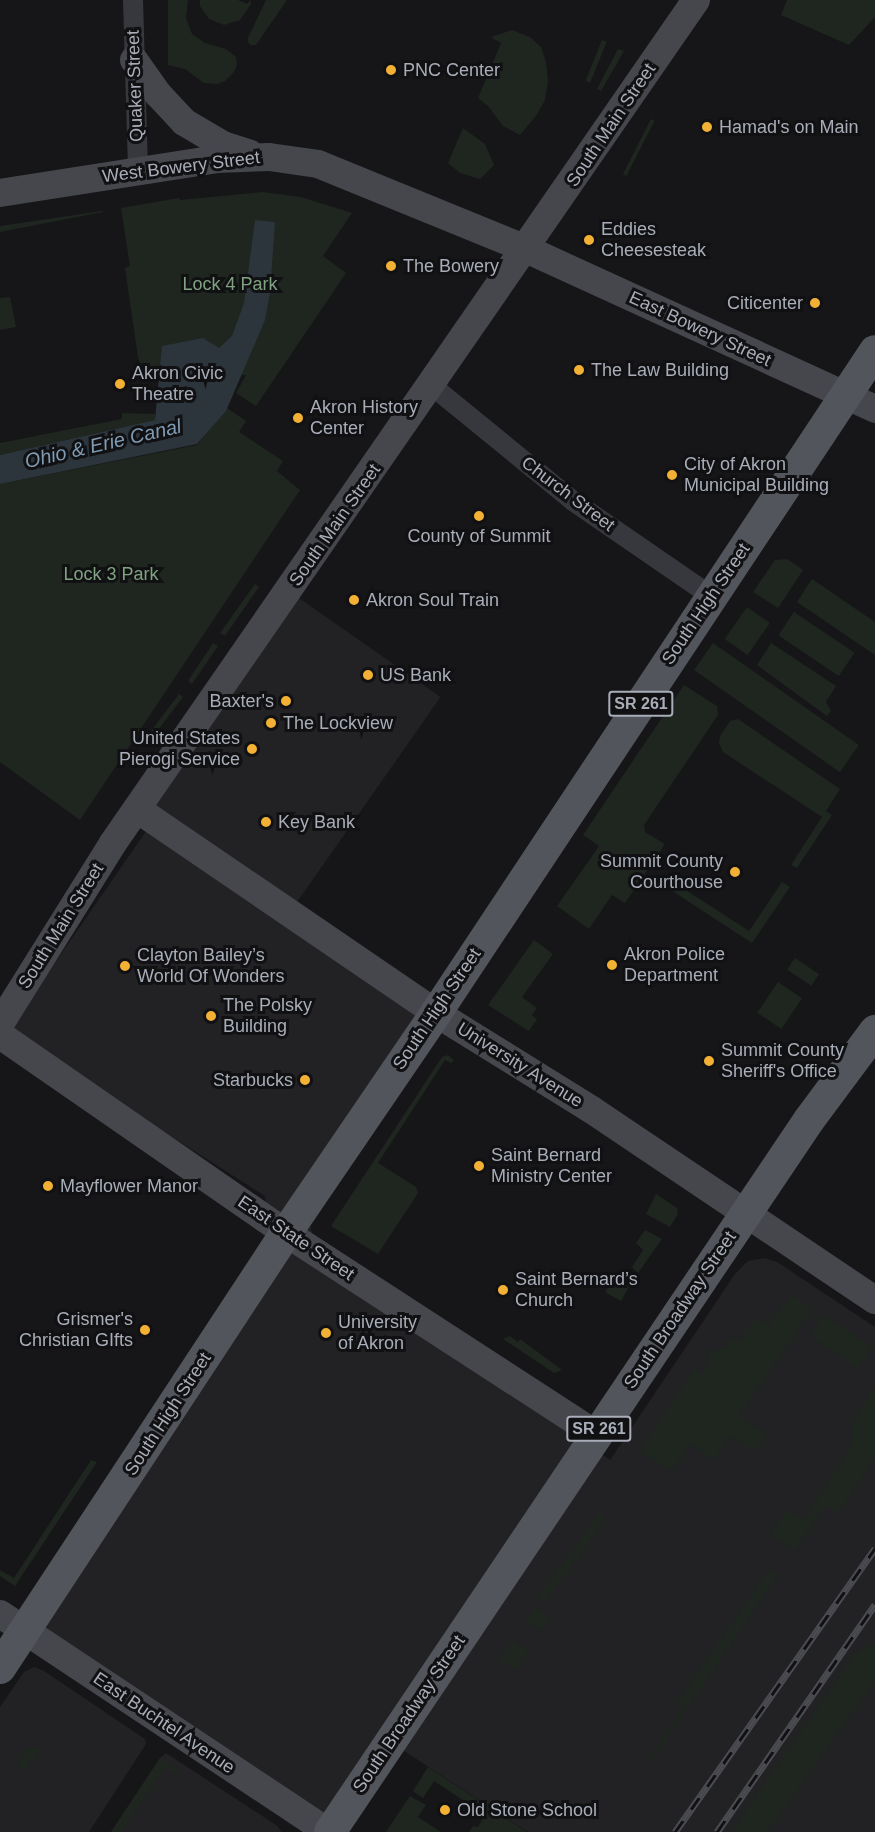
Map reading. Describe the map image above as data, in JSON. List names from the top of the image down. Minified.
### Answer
{"streets":{"main road":["South High Street","SR 261","South Broadway Street"],"street":["Quaker Street","South Main Street","West Bowery Street","East Bowery Street","Church Street","University Avenue","East State Street","East Buchtel Avenue"]},"crossings":[["Quaker Street","West Bowery Street"],["South Main Street","West Bowery Street"],["South Main Street","East Bowery Street"],["South Main Street","Church Street"],["South Main Street","University Avenue"],["West Bowery Street","East Bowery Street"],["East Bowery Street","South High Street"],["Church Street","South High Street"],["South High Street","University Avenue"],["South High Street","East State Street"],["South High Street","East Buchtel Avenue"],["University Avenue","South Broadway Street"],["East State Street","South Broadway Street"],["South Broadway Street","East Buchtel Avenue"]],"water":["Ohio & Erie Canal"],"parks":["Lock 4 Park","Lock 3 Park"],"places":["PNC Center","Hamad's on Main","Eddies Cheesesteak","The Bowery","Citicenter","The Law Building","Akron Civic Theatre","Akron History Center","City of Akron Municipal Building","County of Summit","Akron Soul Train","US Bank","Baxter's","The Lockview","United States Pierogi Service","Key Bank","Summit County Courthouse","Akron Police Department","Clayton Bailey’s World Of Wonders","The Polsky Building","Summit County Sheriff's Office","Starbucks","Saint Bernard Ministry Center","Mayflower Manor","Saint Bernard’s Church","Grismer's Christian GIfts","University of Akron","Old Stone School"]}
